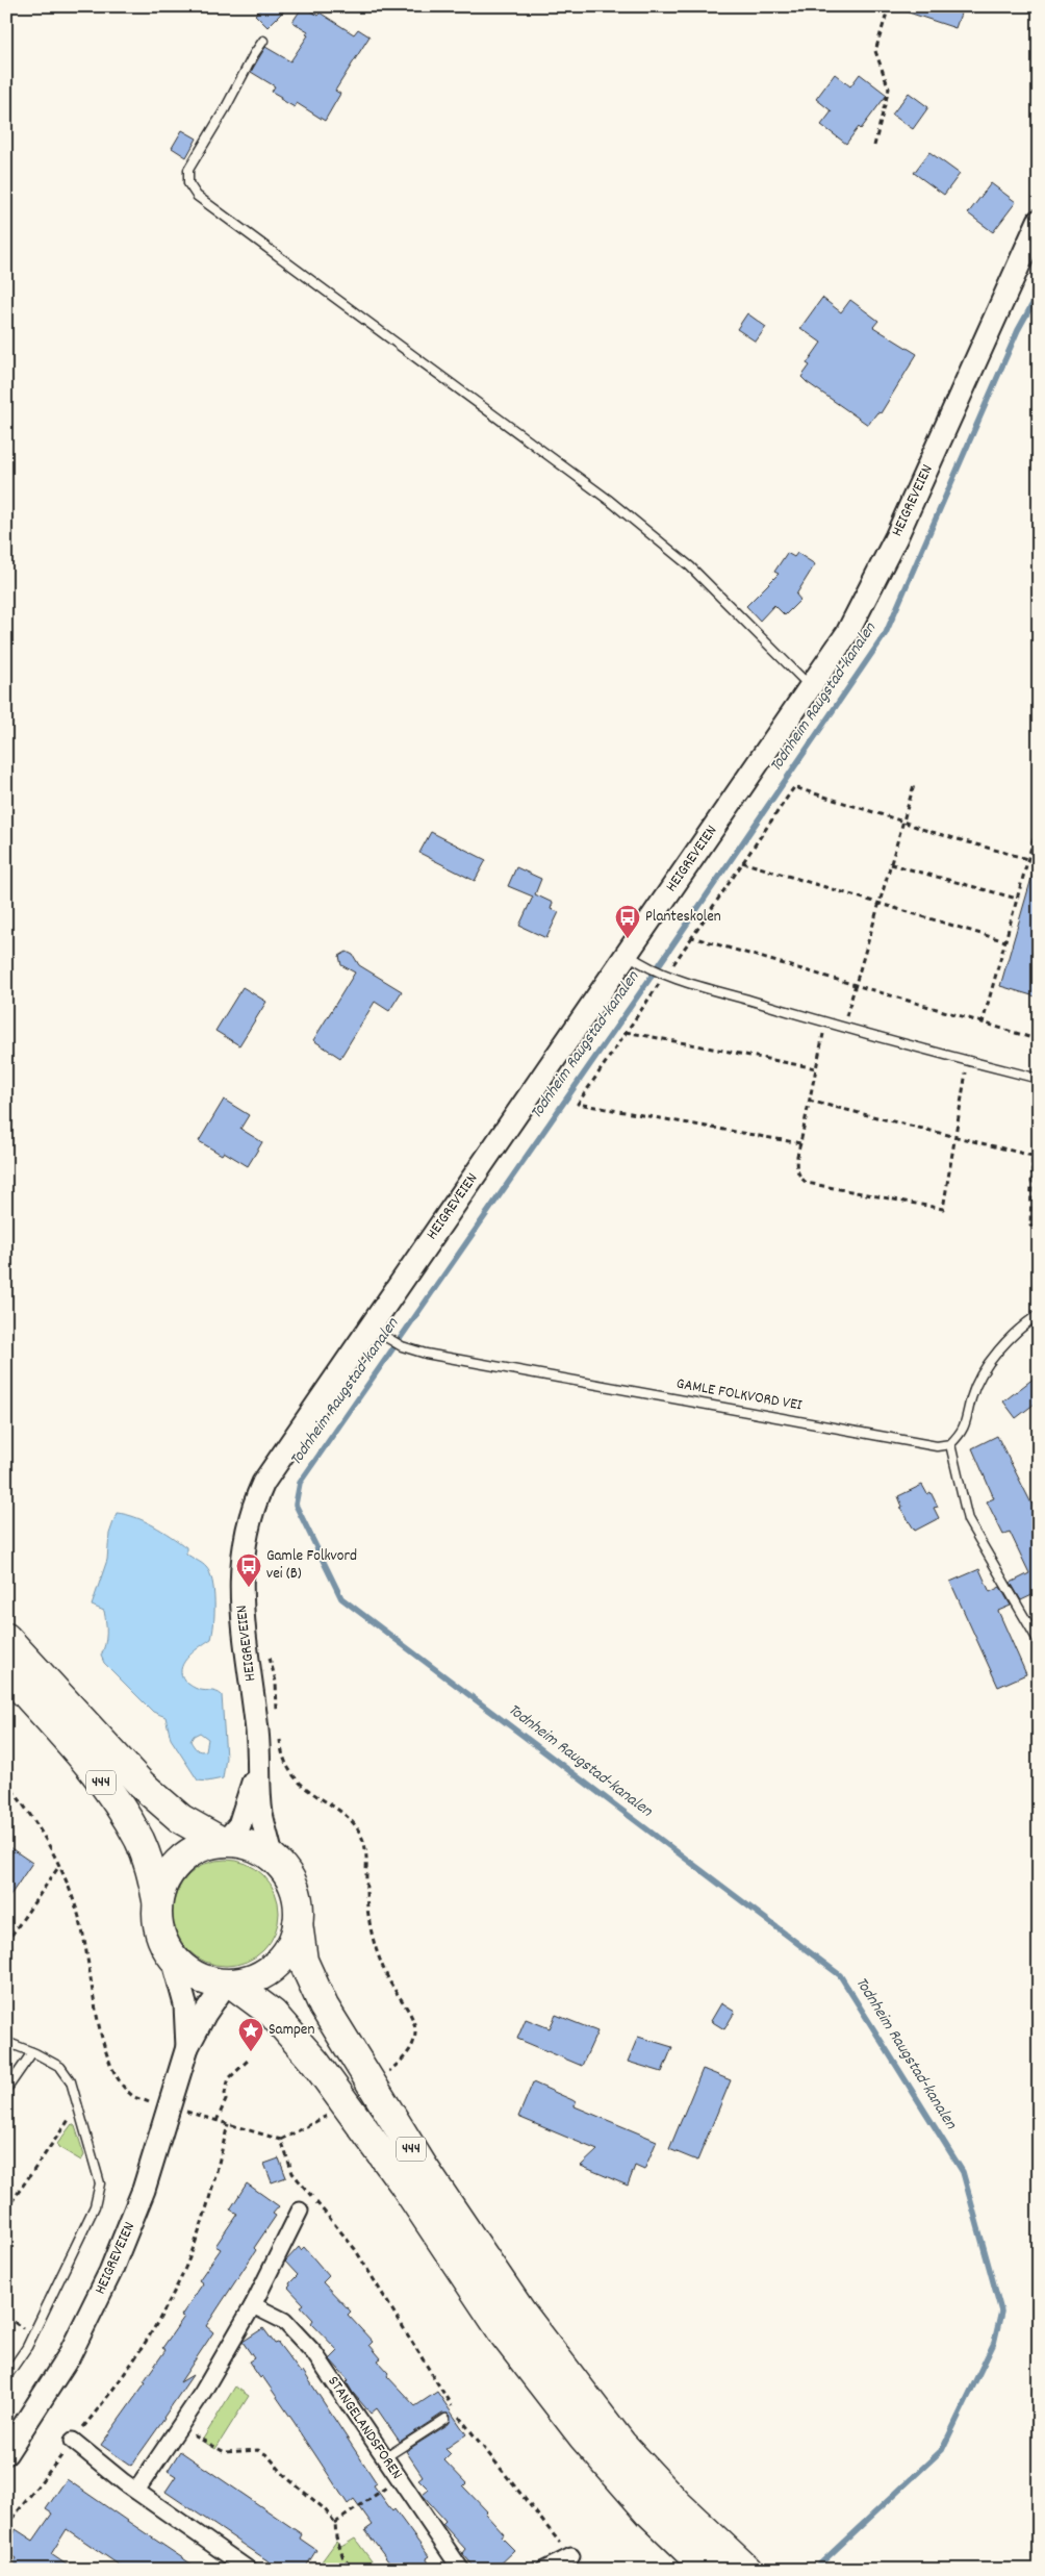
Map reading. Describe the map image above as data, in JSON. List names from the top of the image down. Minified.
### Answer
{"streets":{"highway":["444"],"main road":["HEIGREVEIEN"],"street":["STANGELANDSFOREN"],"lane":["GAMLE FOLKVORD VEI"]},"crossings":[["HEIGREVEIEN","GAMLE FOLKVORD VEI"],["HEIGREVEIEN","444"]],"water":["Todnheim Raugstad-kanalen"],"places":{"bus stop":["Planteskolen","Gamle Folkvord vei (B)"],"place":["Sampen"]}}
